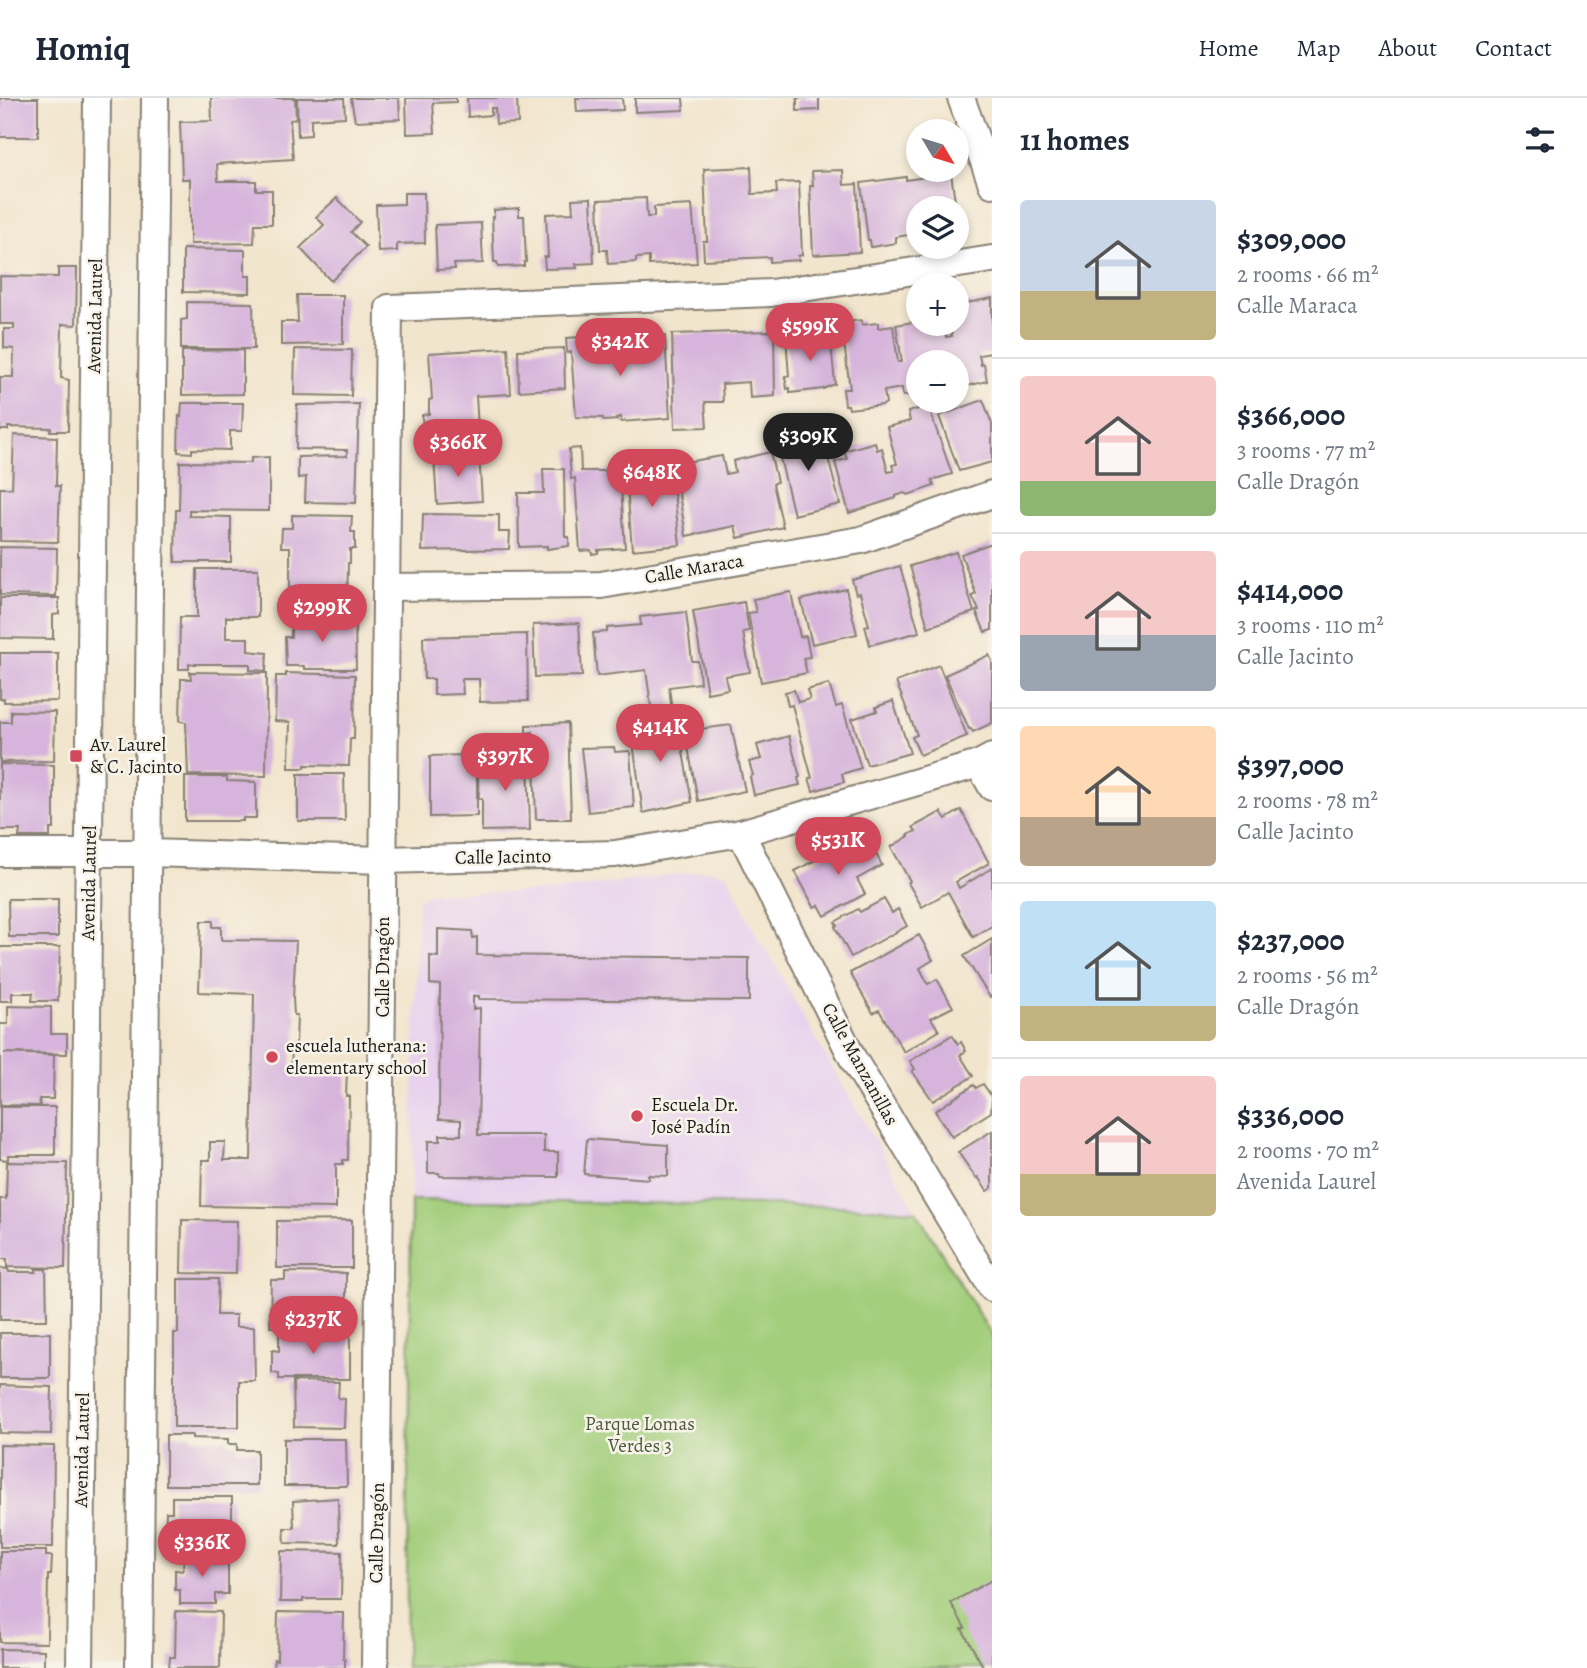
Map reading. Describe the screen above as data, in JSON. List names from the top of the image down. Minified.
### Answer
{"streets":{"street":["Avenida Laurel","Calle Maraca","Calle Jacinto","Calle Dragón","Calle Manzanillas"]},"crossings":[["Avenida Laurel","Calle Jacinto"],["Calle Maraca","Calle Dragón"],["Calle Jacinto","Calle Dragón"],["Calle Jacinto","Calle Manzanillas"]],"parks":["Parque Lomas Verdes 3"],"places":{"transit":["Av. Laurel & C. Jacinto"],"other":["escuela lutherana: elementary school","Escuela Dr. José Padín"]},"north":"bottom right","page":{"header":"Homiq","nav":["Home","Map","About","Contact"],"heading":"11 homes","map_buttons":["+","−"],"list":[{"name":"$309,000","note":"2 rooms · 66 m² · Calle Maraca"},{"name":"$366,000","note":"3 rooms · 77 m² · Calle Dragón"},{"name":"$414,000","note":"3 rooms · 110 m² · Calle Jacinto"},{"name":"$397,000","note":"2 rooms · 78 m² · Calle Jacinto"},{"name":"$237,000","note":"2 rooms · 56 m² · Calle Dragón"},{"name":"$336,000","note":"2 rooms · 70 m² · Avenida Laurel"}],"price":["$599K","$342K","$309K","$366K","$648K","$299K","$414K","$397K","$531K","$237K","$336K"]}}
